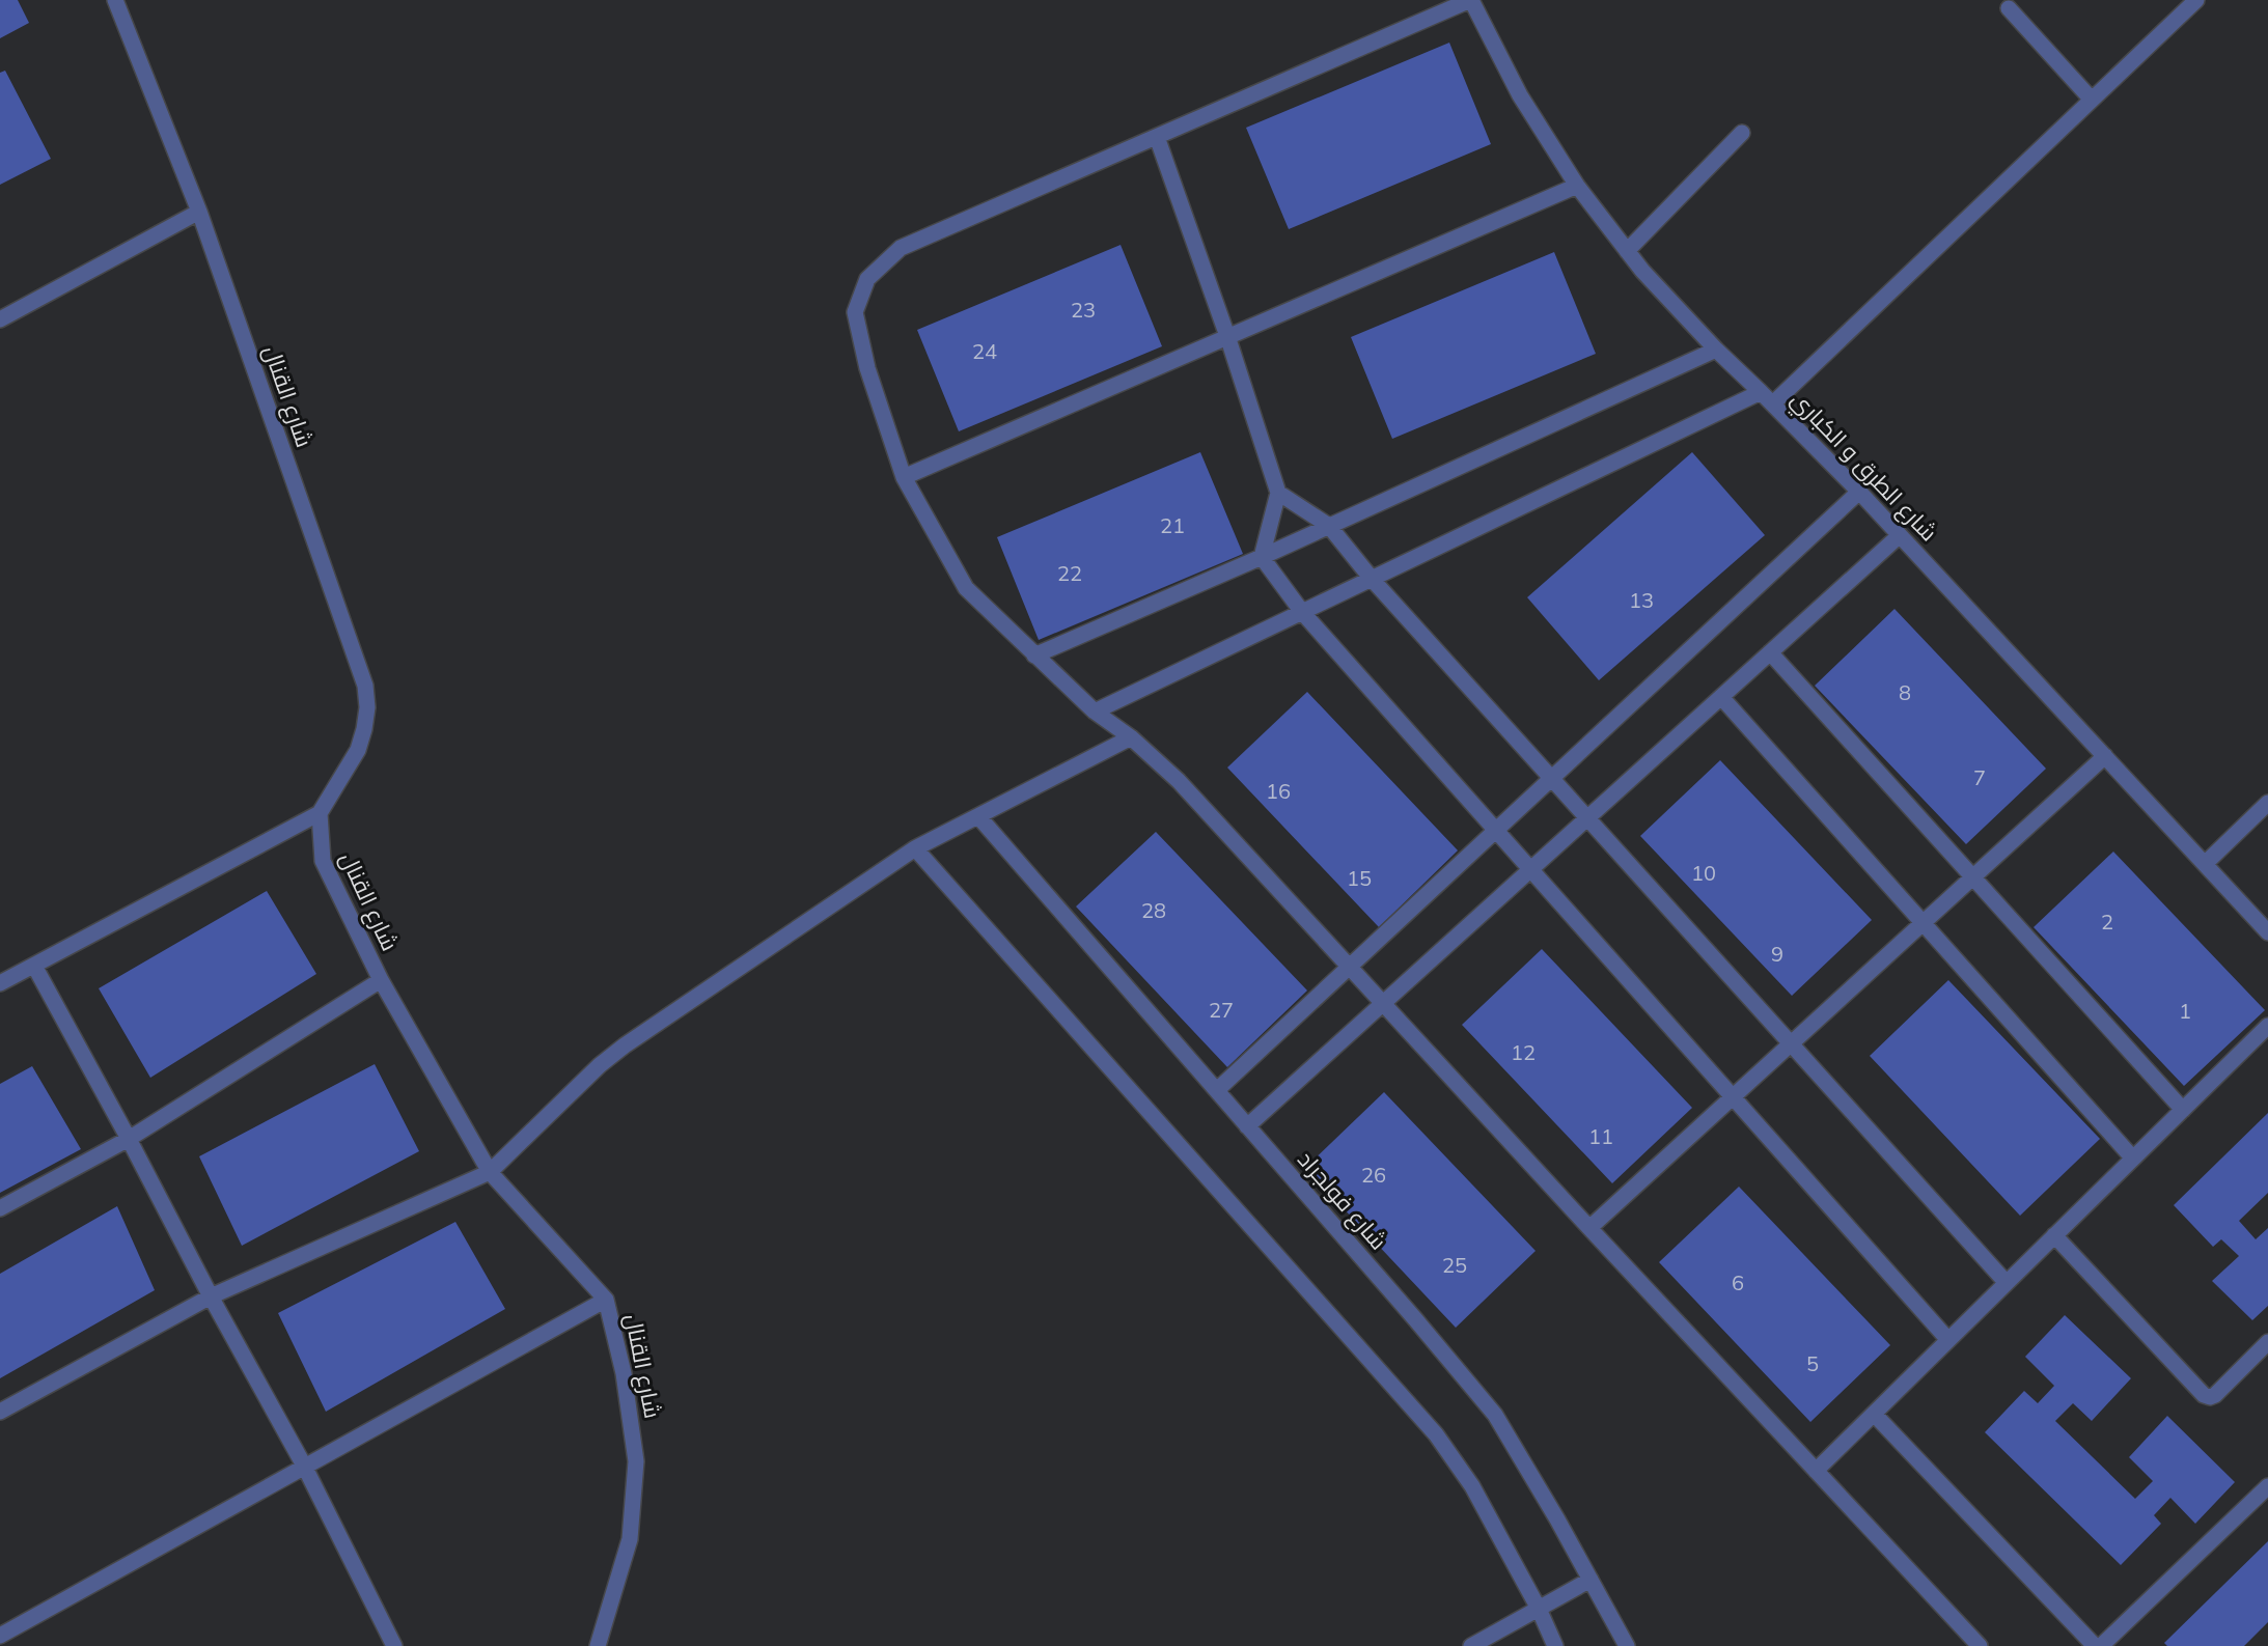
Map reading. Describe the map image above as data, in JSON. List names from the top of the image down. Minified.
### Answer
{"streets":{"street":["شارع القنال","شارع الطرق و الكباري","شارع فولجراد"]},"house_numbers":["23","24","21","22","13","8","7","16","10","15","28","2","9","27","1","12","11","26","25","6","5"]}
